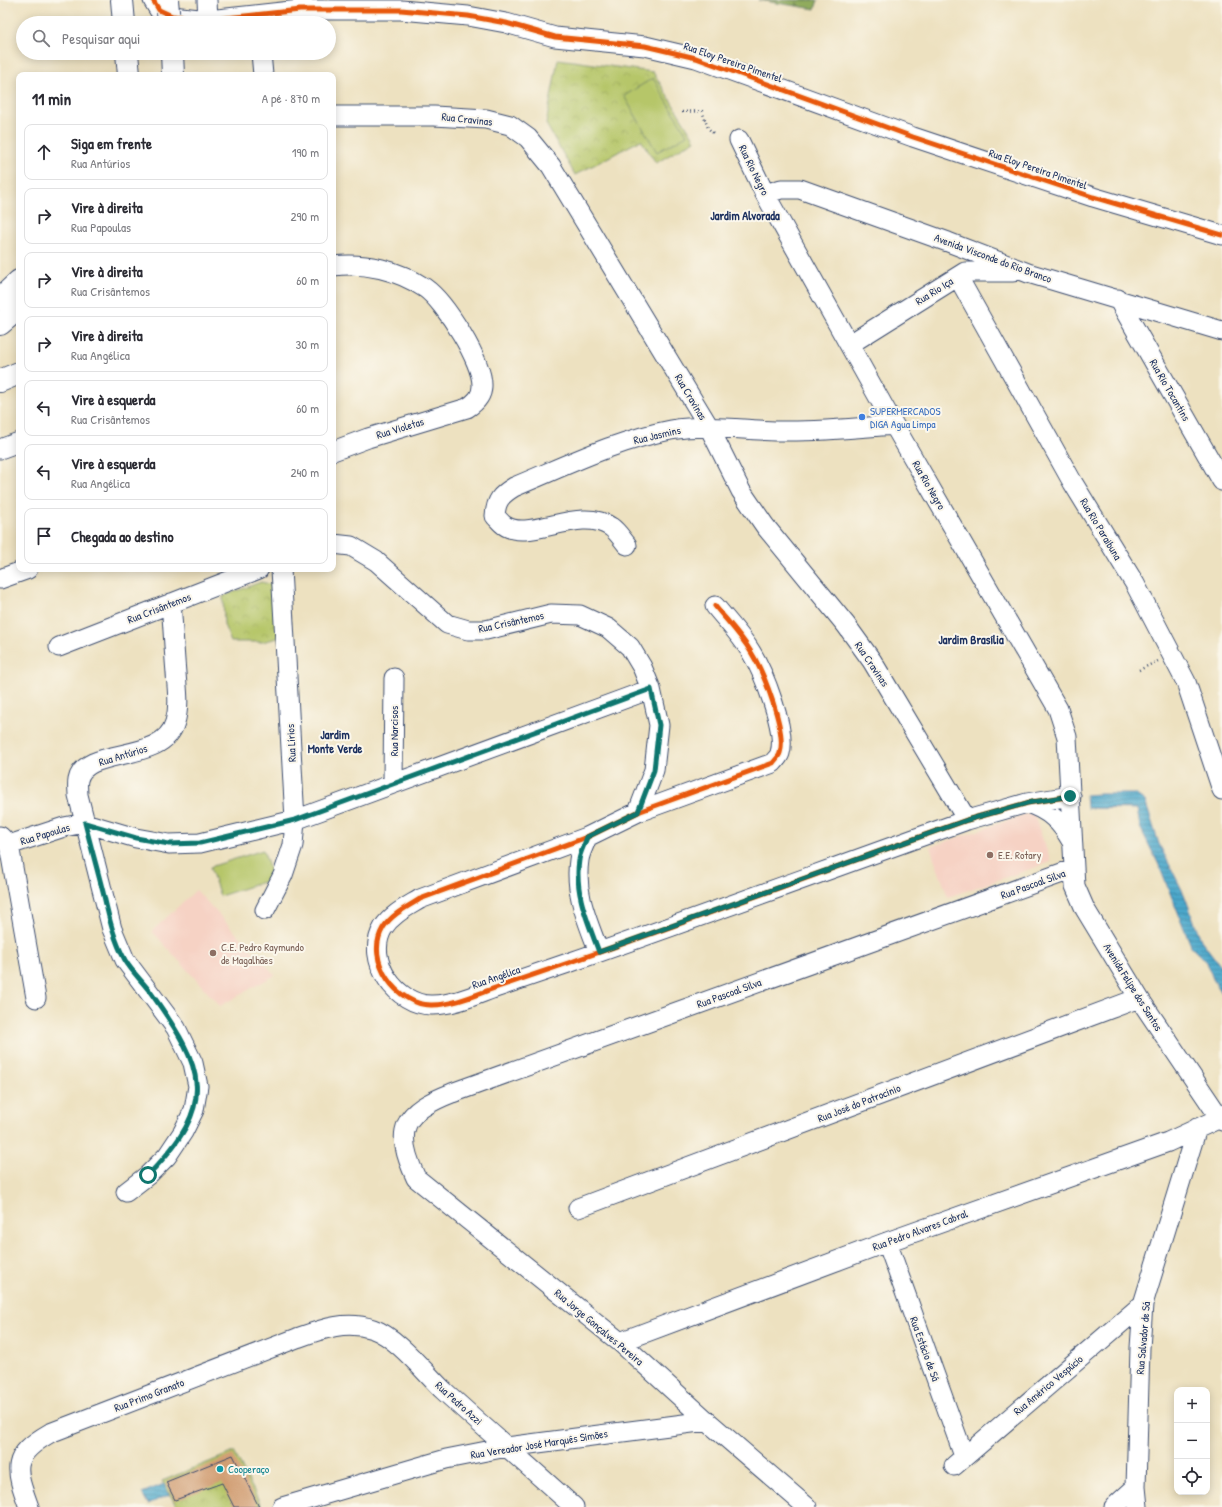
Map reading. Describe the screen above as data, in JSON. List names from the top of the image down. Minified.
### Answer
{"streets":{"street":["Rua Eloy Pereira Pimentel","Rua Cravinas","Rua Rio Negro","Avenida Visconde do Rio Branco","Rua Rio Iça","Rua Rio Tocantins","Rua Violetas","Rua Jasmins","Rua Rio Paraibuna","Rua Crisântemos","Rua Narcisos","Rua Lírios","Rua Antúrios","Rua Papoulas","Rua Pascoal Silva","Rua Angélica","Avenida Felipe dos Santos","Rua José do Patrocínio","Rua Pedro Alvares Cabral","Rua Jorge Gonçalves Pereira","Rua Salvador de Sá","Rua Estácio de Sá","Rua Américo Vespúcio","Rua Primo Granato","Rua Pedro Azzi","Rua Vereador José Marquês Simões"]},"crossings":[["Rua Cravinas","Rua Jasmins"],["Rua Cravinas","Rua Angélica"],["Rua Rio Negro","Avenida Visconde do Rio Branco"],["Rua Rio Negro","Rua Rio Iça"],["Rua Rio Negro","Rua Jasmins"],["Rua Rio Negro","Rua Angélica"],["Rua Rio Negro","Avenida Felipe dos Santos"],["Avenida Visconde do Rio Branco","Rua Rio Iça"],["Avenida Visconde do Rio Branco","Rua Rio Tocantins"],["Rua Rio Iça","Rua Rio Paraibuna"],["Rua Crisântemos","Rua Antúrios"],["Rua Crisântemos","Rua Papoulas"],["Rua Crisântemos","Rua Angélica"],["Rua Narcisos","Rua Papoulas"],["Rua Lírios","Rua Papoulas"],["Rua Antúrios","Rua Papoulas"],["Rua Pascoal Silva","Avenida Felipe dos Santos"],["Rua Pascoal Silva","Rua Jorge Gonçalves Pereira"],["Avenida Felipe dos Santos","Rua José do Patrocínio"],["Avenida Felipe dos Santos","Rua Pedro Alvares Cabral"],["Rua Pedro Alvares Cabral","Rua Jorge Gonçalves Pereira"],["Rua Pedro Alvares Cabral","Rua Salvador de Sá"],["Rua Pedro Alvares Cabral","Rua Estácio de Sá"],["Rua Jorge Gonçalves Pereira","Rua Vereador José Marquês Simões"],["Rua Salvador de Sá","Rua Américo Vespúcio"],["Rua Estácio de Sá","Rua Américo Vespúcio"],["Rua Primo Granato","Rua Pedro Azzi"],["Rua Pedro Azzi","Rua Vereador José Marquês Simões"]],"districts":["Jardim Alvorada","Jardim Brasília","Jardim Monte Verde"],"places":["SUPERMERCADOS DIGA Agua Limpa","E.E. Rotary","C.E. Pedro Raymundo de Magalhães","Cooperaço"],"page":{"search":"Pesquisar aqui","heading":["11 min","A pé · 870 m"],"list":[["Siga em frente","Rua Antúrios","190 m"],["Vire à direita","Rua Papoulas","290 m"],["Vire à direita","Rua Crisântemos","60 m"],["Vire à direita","Rua Angélica","30 m"],["Vire à esquerda","Rua Crisântemos","60 m"],["Vire à esquerda","Rua Angélica","240 m"],"Chegada ao destino"],"map_buttons":["+","−"]}}
